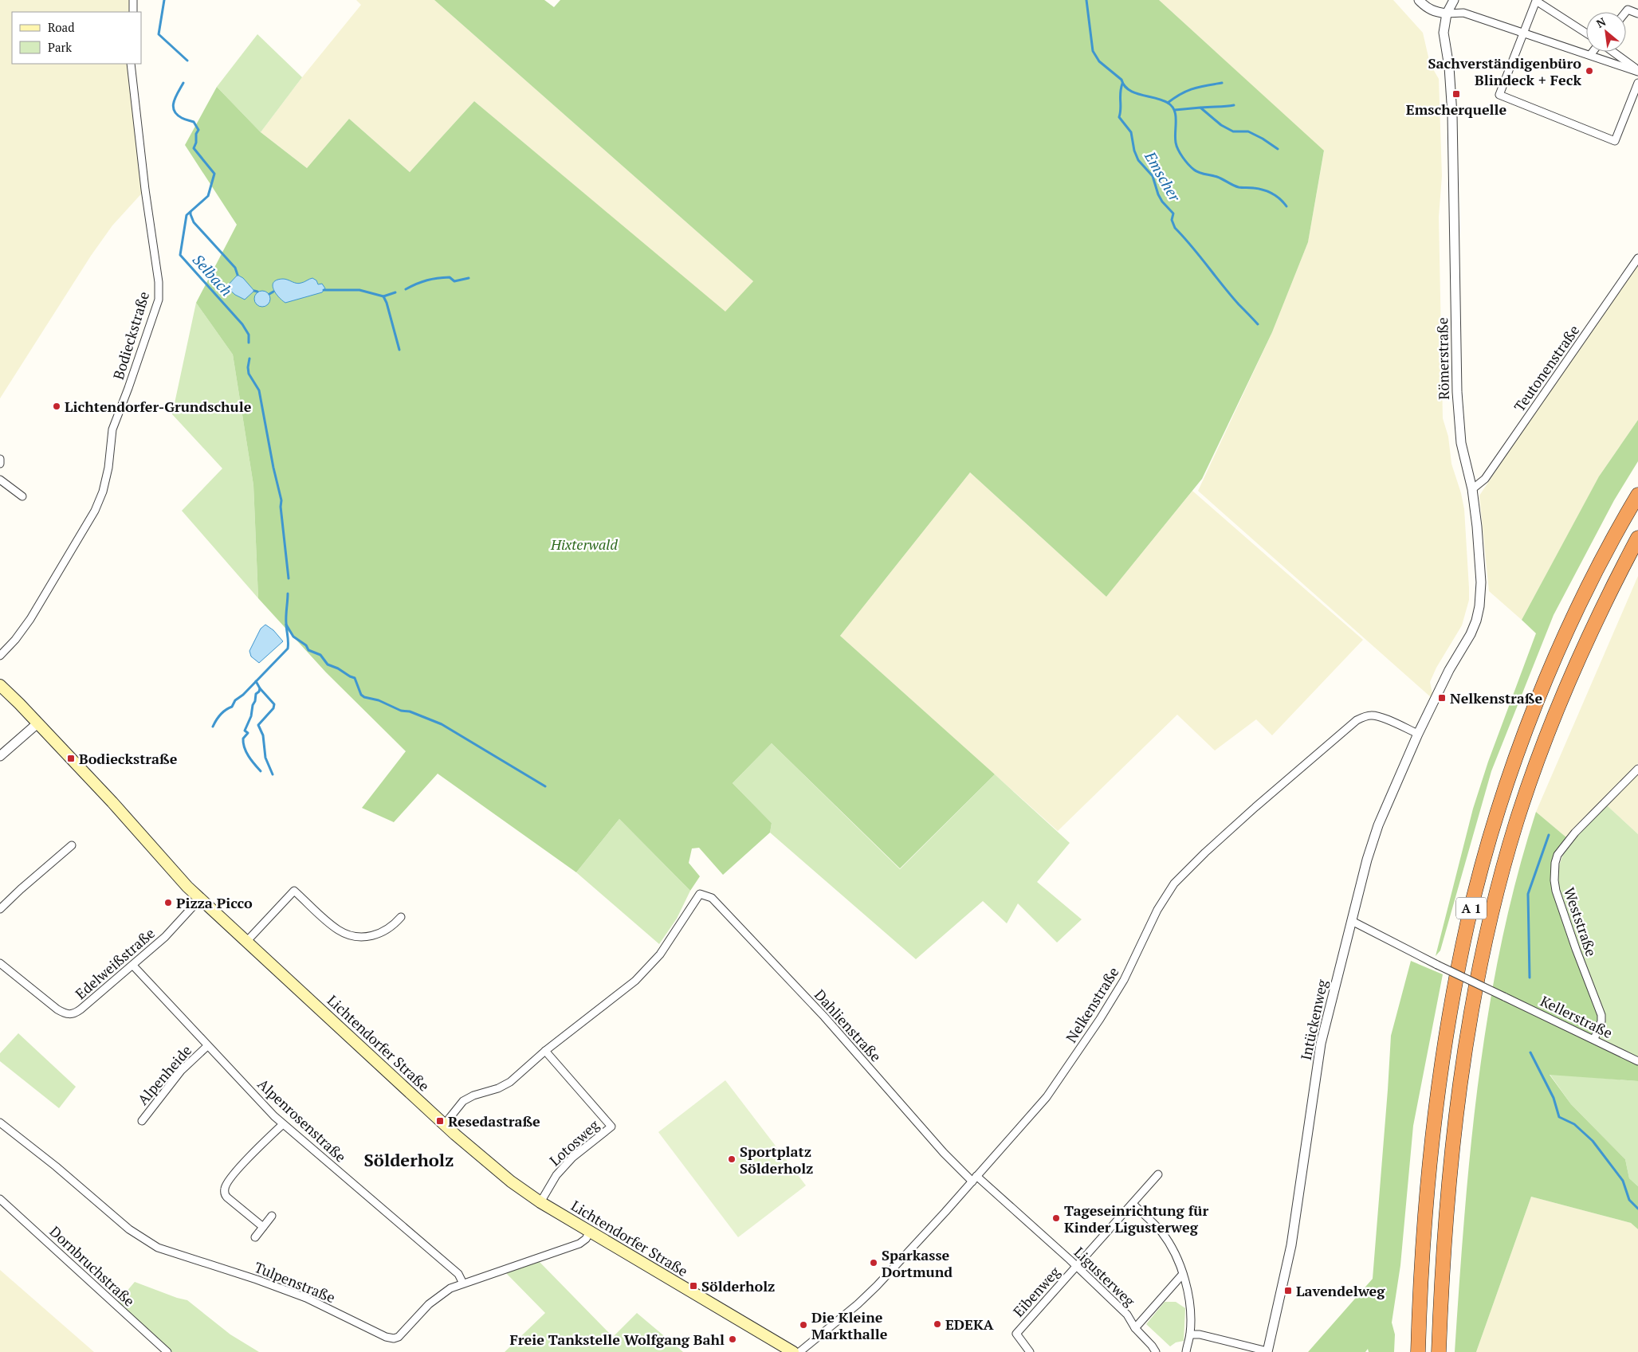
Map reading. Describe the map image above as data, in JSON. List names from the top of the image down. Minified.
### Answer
{"streets":{"highway":["A 1"],"main road":["Lichtendorfer Straße"],"street":["Bodieckstraße","Römerstraße","Teutonenstraße","Weststraße","Edelweißstraße","Nelkenstraße","Kellerstraße","Intückenweg","Dahlienstraße","Alpenheide","Alpenrosenstraße","Lotosweg","Dornbruchstraße","Ligusterweg","Tulpenstraße","Eibenweg"]},"crossings":[["Römerstraße","Teutonenstraße"],["Römerstraße","Intückenweg"],["Weststraße","Kellerstraße"],["Edelweißstraße","Lichtendorfer Straße"],["Edelweißstraße","Alpenrosenstraße"],["Nelkenstraße","Intückenweg"],["Nelkenstraße","Dahlienstraße"],["Nelkenstraße","Ligusterweg"],["Kellerstraße","Intückenweg"],["Dahlienstraße","Lotosweg"],["Dahlienstraße","Ligusterweg"],["Lichtendorfer Straße","Lotosweg"],["Lichtendorfer Straße","Tulpenstraße"],["Alpenheide","Alpenrosenstraße"],["Alpenrosenstraße","Tulpenstraße"],["Ligusterweg","Eibenweg"]],"districts":["Sölderholz"],"water":["Emscher","Selbach"],"parks":["Hixterwald"],"places":{"other":["Sachverständigenbüro Blindeck + Feck","Lichtendorfer-Grundschule","Pizza Picco","Sportplatz Sölderholz","Tageseinrichtung für Kinder Ligusterweg","Sparkasse Dortmund","EDEKA","Die Kleine Markthalle","Freie Tankstelle Wolfgang Bahl"],"transit":["Emscherquelle","Nelkenstraße","Bodieckstraße","Resedastraße","Sölderholz","Lavendelweg"]},"legend":["Road","Park"],"north":"top left"}
